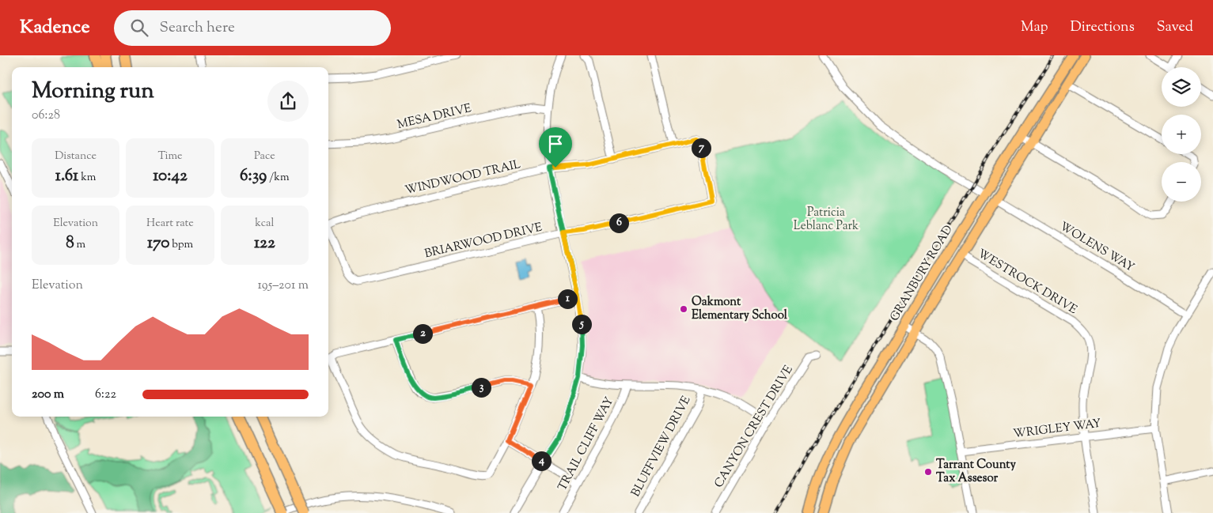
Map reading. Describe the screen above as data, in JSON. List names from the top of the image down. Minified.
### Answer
{"streets":{"main road":["GRANBURY ROAD"],"street":["MESA DRIVE","WINDWOOD TRAIL","BRIARWOOD DRIVE","WOLENS WAY","WESTROCK DRIVE","CANYON CREST DRIVE","WRIGLEY WAY","TRAIL CLIFF WAY","BLUFFVIEW DRIVE"]},"crossings":[["WINDWOOD TRAIL","BRIARWOOD DRIVE"],["WOLENS WAY","GRANBURY ROAD"],["GRANBURY ROAD","WESTROCK DRIVE"],["WESTROCK DRIVE","WRIGLEY WAY"]],"parks":["Patricia Leblanc Park"],"places":["Oakmont Elementary School","Tarrant County Tax Assesor"],"page":{"header":"Kadence","search":"Search here","nav":["Map","Directions","Saved"],"map_buttons":["+","−"],"heading":["Morning run","06:28"],"stats":[["Distance","1.61 km"],["Time","10:42"],["Pace","6:39 /km"],["Elevation","8 m"],["Heart rate","170 bpm"],["kcal","122"]],"pins":["7","6","1","5","2","3","4"],"chart":["Elevation","195–201 m"],"list":[{"name":"200 m","note":"6:22"}]}}
